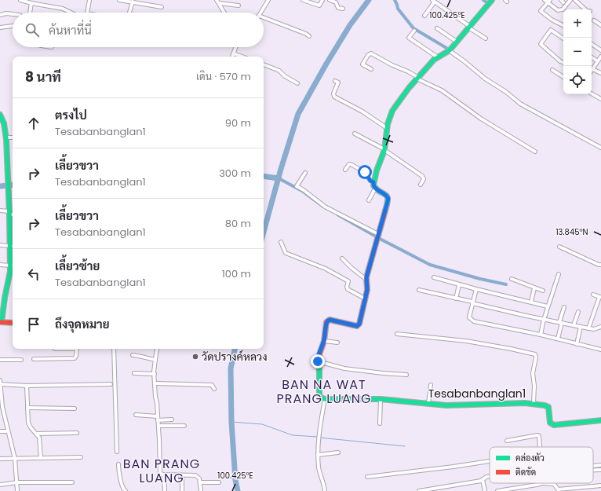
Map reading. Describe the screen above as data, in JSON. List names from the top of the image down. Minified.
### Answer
{"streets":{"street":["Tesabanbanglan1"]},"districts":["BAN NA WAT PRANG LUANG","BAN PRANG LUANG"],"places":["วัดปรางค์หลวง"],"legend":["คล่องตัว","ติดขัด"],"page":{"map_buttons":["+","−"],"search":"ค้นหาที่นี่","heading":["8 นาที","เดิน · 570 m"],"list":[["ตรงไป","Tesabanbanglan1","90 m"],["เลี้ยวขวา","Tesabanbanglan1","300 m"],["เลี้ยวขวา","Tesabanbanglan1","80 m"],["เลี้ยวซ้าย","Tesabanbanglan1","100 m"],"ถึงจุดหมาย"]},"coordinates":["100.425°E","13.845°N"]}
